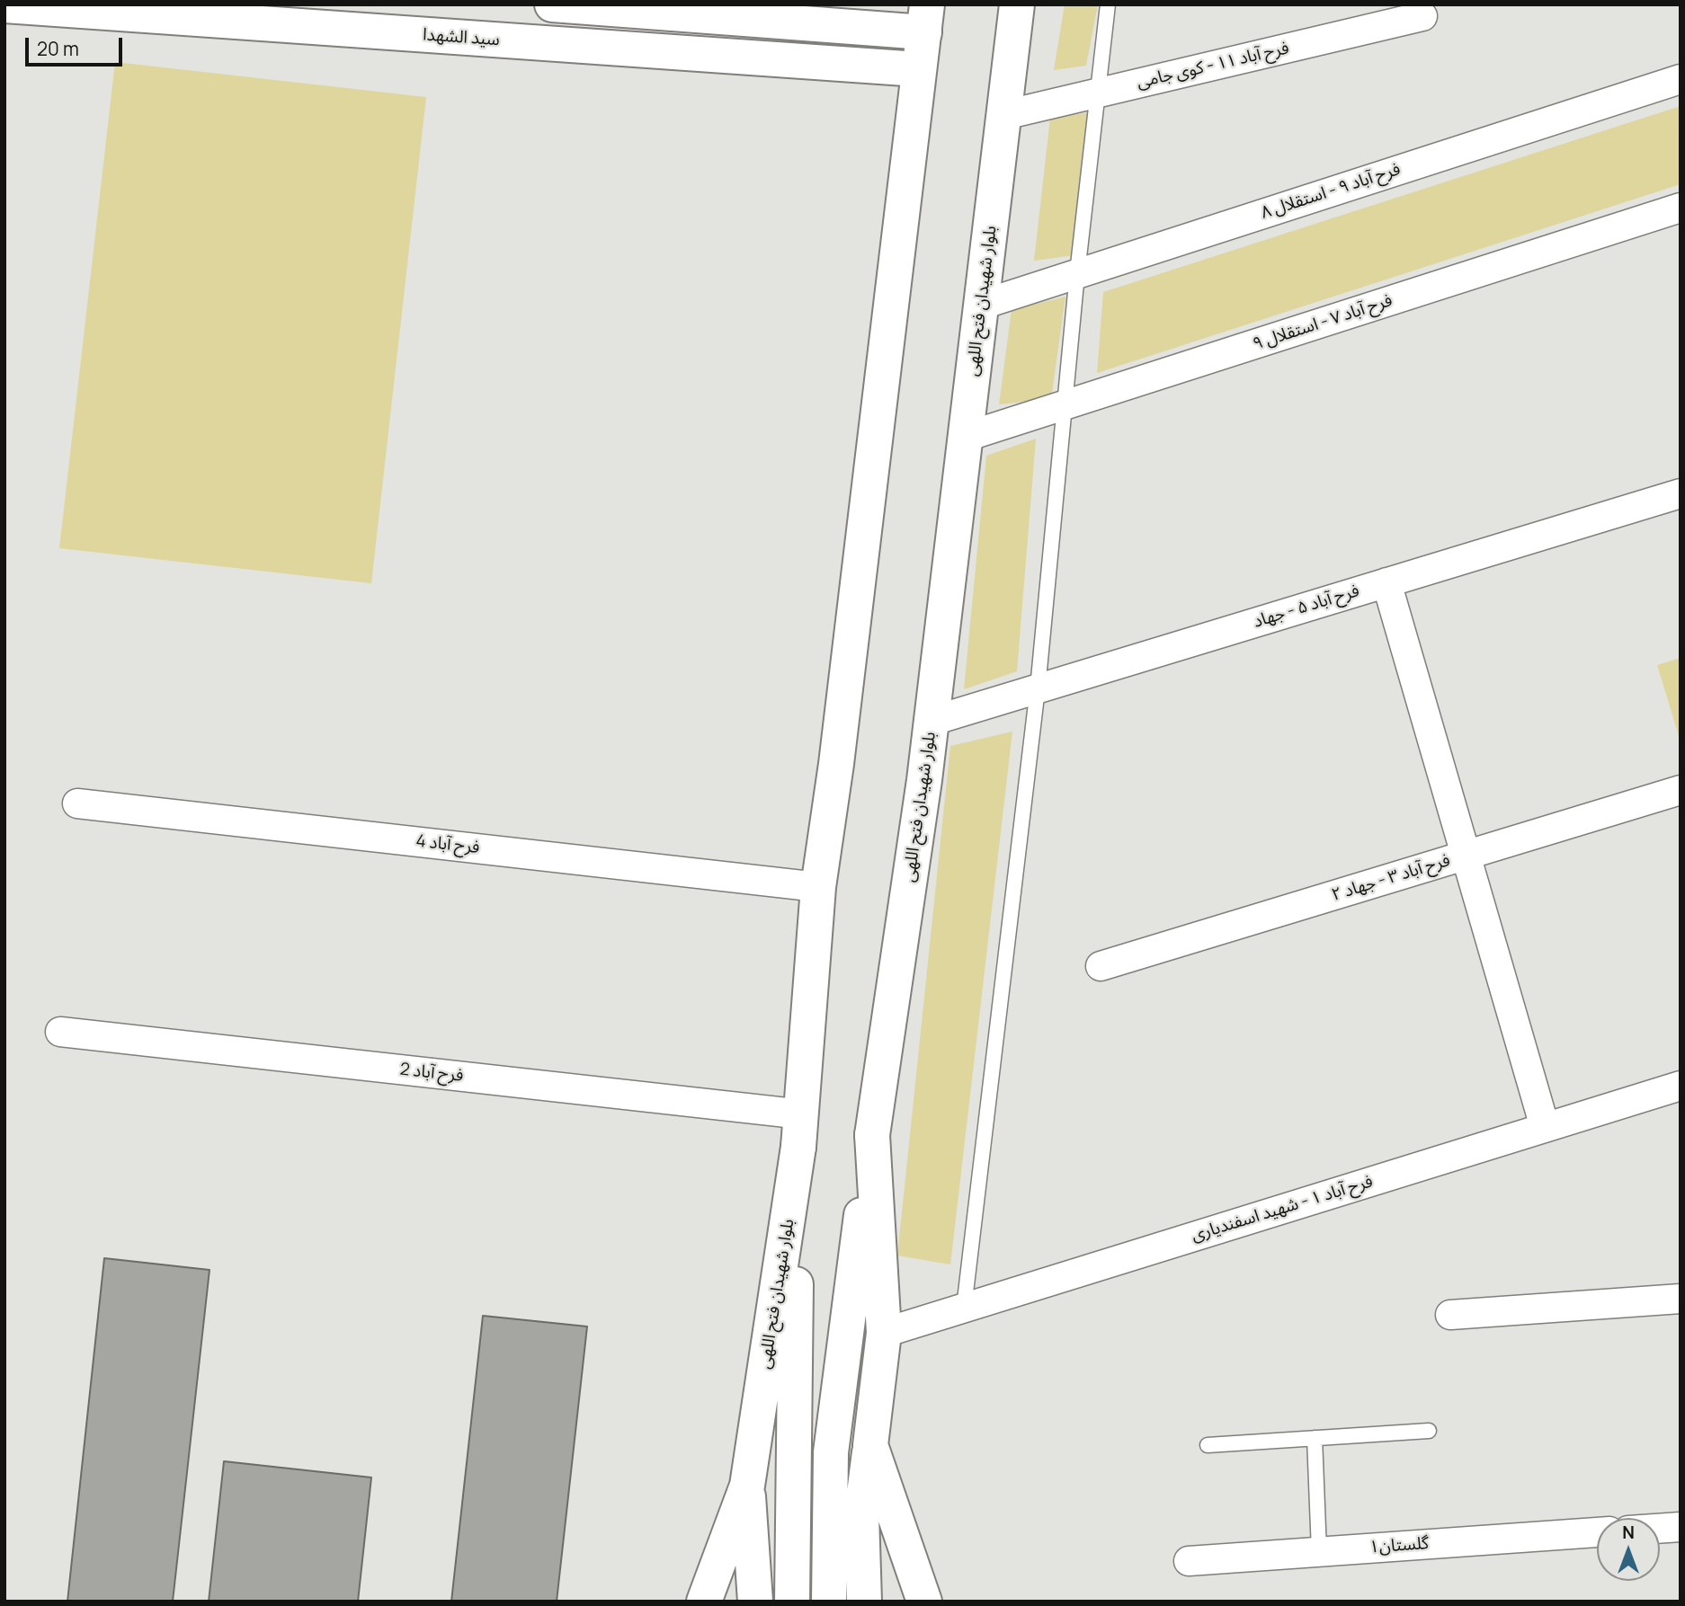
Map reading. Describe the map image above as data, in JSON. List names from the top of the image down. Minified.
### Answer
{"streets":{"main road":["سید الشهدا","بلوار شهیدان فتح اللهی"],"street":["فرح آباد ۱۱ - کوی جامی","فرح آباد ۹ - استقلال ۸","فرح آباد ۷ - استقلال ۹","فرح آباد ۵ - جهاد","فرح آباد 4","فرح آباد ۳ - جهاد ۲","فرح آباد 2","فرح آباد ۱ - شهید اسفندیاری","گلستان۱"]},"crossings":[["سید الشهدا","بلوار شهیدان فتح اللهی"],["فرح آباد ۱۱ - کوی جامی","بلوار شهیدان فتح اللهی"],["فرح آباد ۹ - استقلال ۸","بلوار شهیدان فتح اللهی"],["بلوار شهیدان فتح اللهی","فرح آباد ۷ - استقلال ۹"],["بلوار شهیدان فتح اللهی","فرح آباد ۵ - جهاد"],["بلوار شهیدان فتح اللهی","فرح آباد 4"],["بلوار شهیدان فتح اللهی","فرح آباد 2"],["بلوار شهیدان فتح اللهی","فرح آباد ۱ - شهید اسفندیاری"]],"scale_bar":"20 m","north":"top"}
